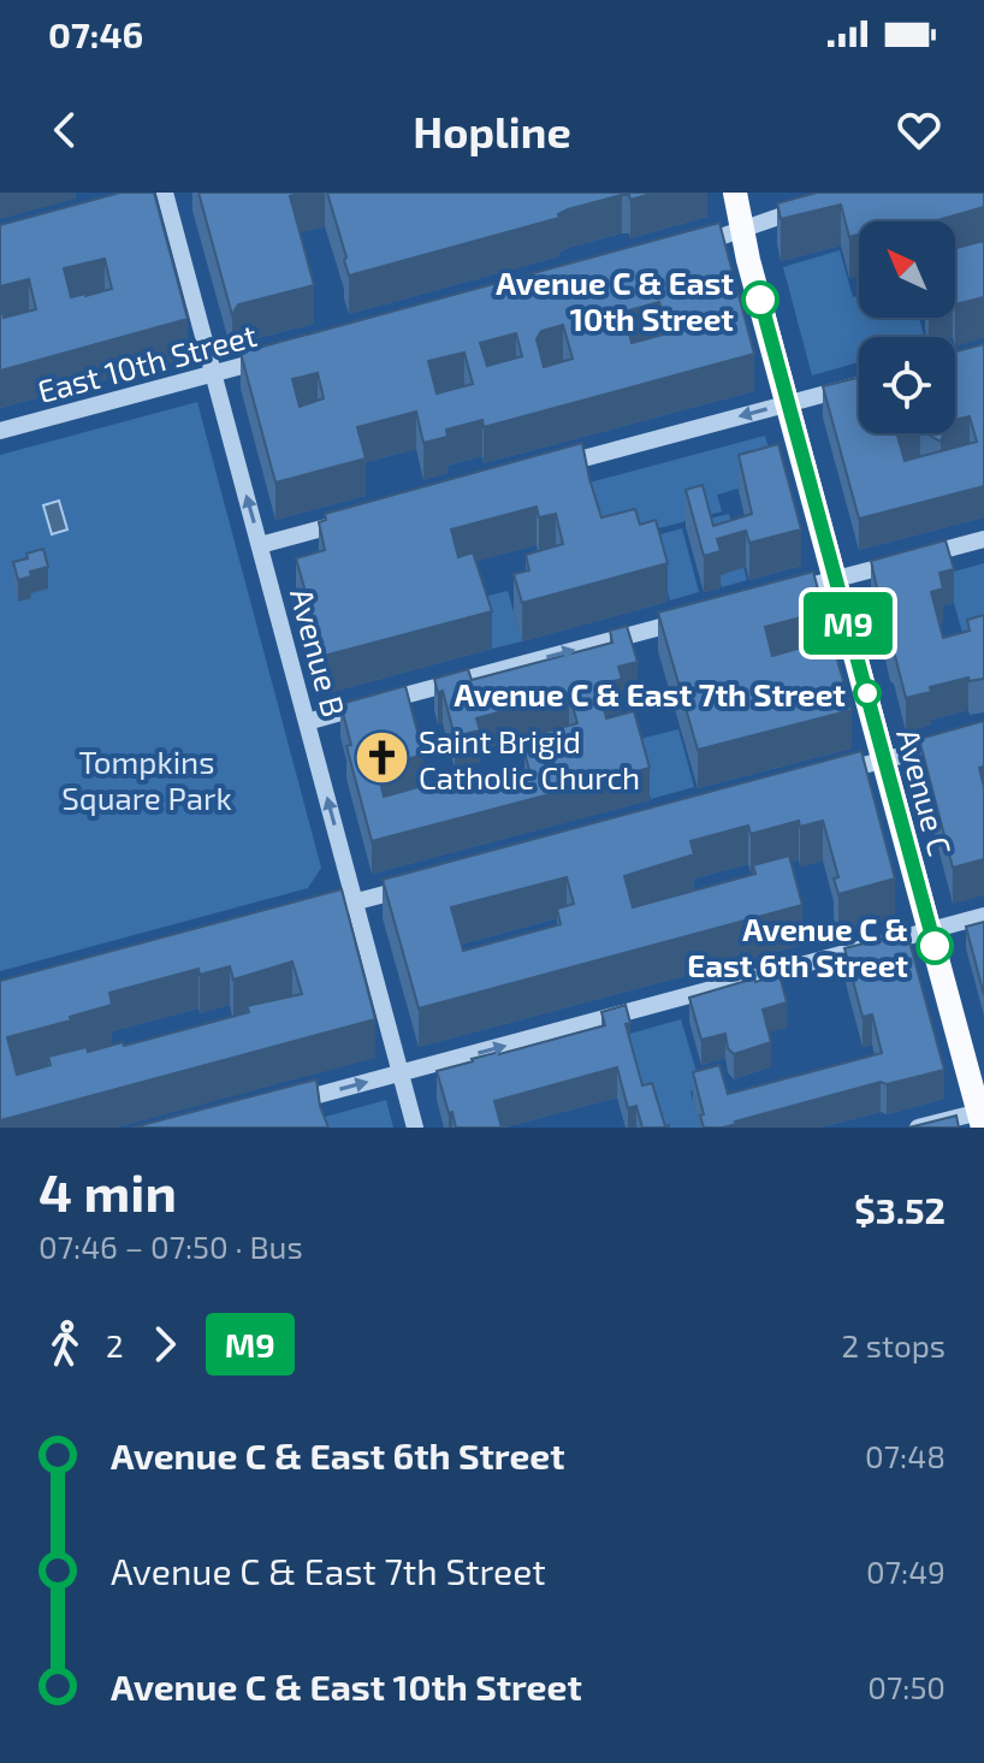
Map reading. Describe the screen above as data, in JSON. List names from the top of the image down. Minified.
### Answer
{"streets":{"main road":["Avenue C"],"street":["East 10th Street","Avenue B"]},"crossings":[["East 10th Street","Avenue B"]],"one_way":["Avenue B"],"parks":["Tompkins Square Park"],"places":{"other":["Avenue C & East 10th Street","Avenue C & East 7th Street","Avenue C & East 6th Street"],"church":["Saint Brigid Catholic Church"]},"lines":["bus line M9"],"north":"top left","page":{"status":"07:46","header":"Hopline","on_map":"M9","heading":["4 min","07:46 – 07:50 · Bus","$3.52"],"legs":["2","M9","2 stops"],"list":[{"name":"Avenue C & East 6th Street","value":"07:48"},{"name":"Avenue C & East 7th Street","value":"07:49"},{"name":"Avenue C & East 10th Street","value":"07:50"}]}}
